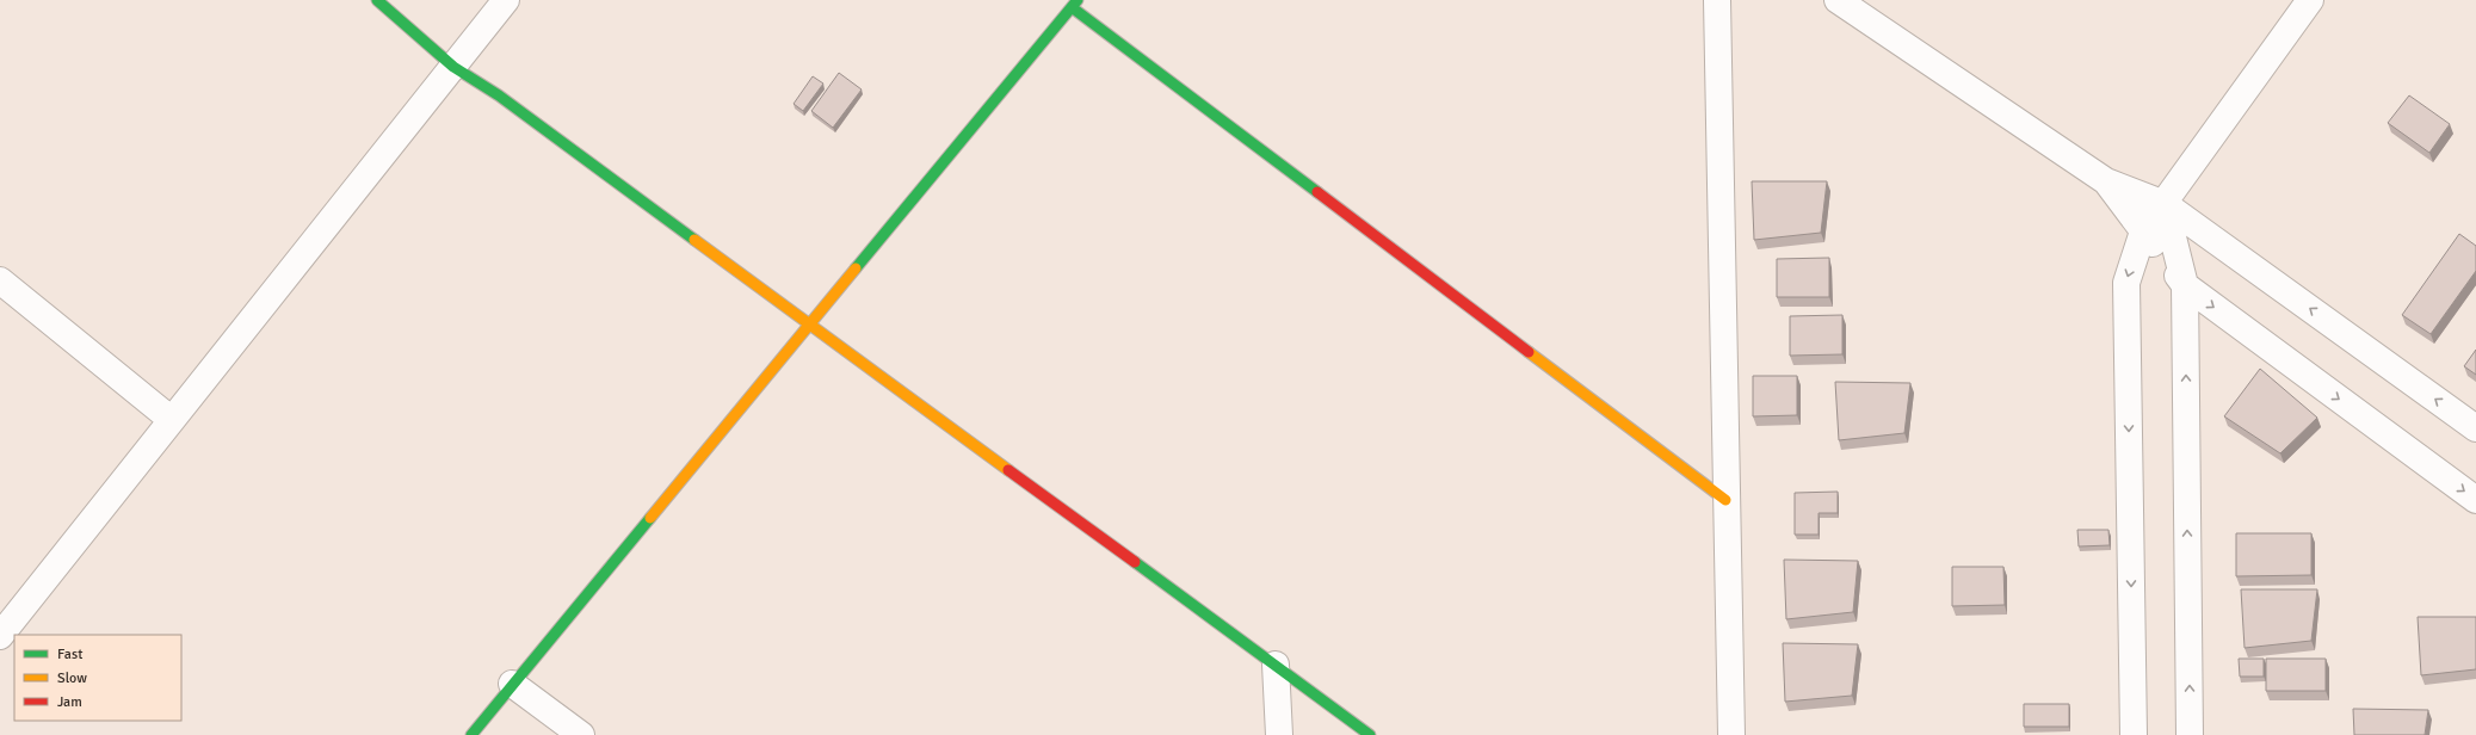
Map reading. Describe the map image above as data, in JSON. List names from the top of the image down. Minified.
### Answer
{"legend":["Fast","Slow","Jam"]}
